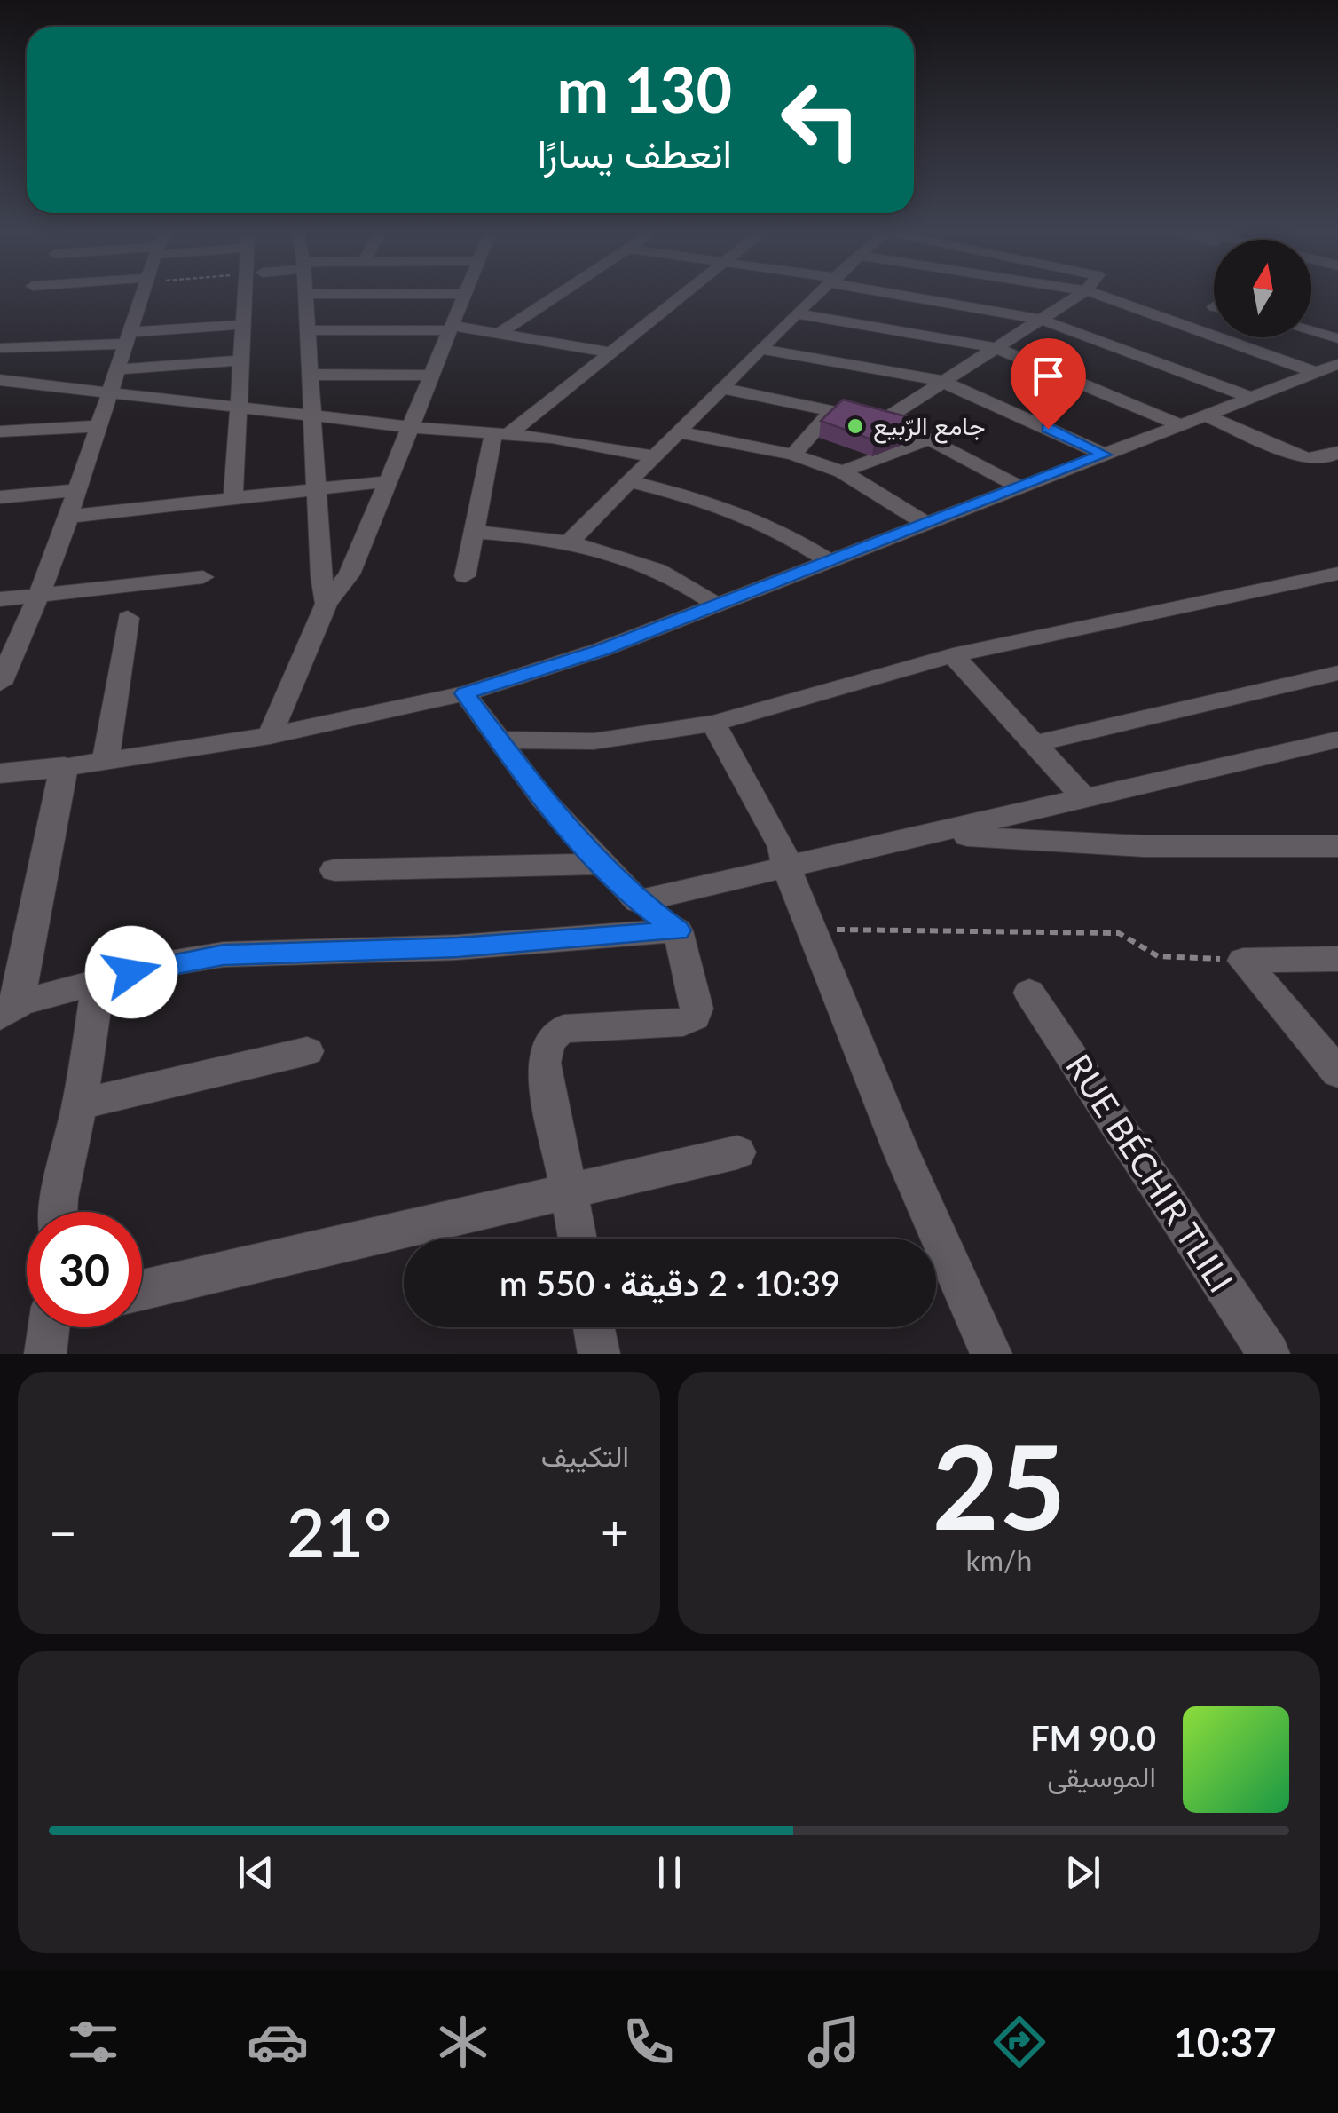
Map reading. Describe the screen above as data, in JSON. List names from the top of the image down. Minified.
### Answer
{"streets":{"street":["RUE BÉCHIR TLILI"]},"places":["جامع الرّبيع"],"north":"top","page":{"turn":["130 m","انعطف يسارًا"],"limit":"30","trip":"10:39 · 2 دقيقة · 550 m","tile":[["25","km/h"],"التكييف"],"heat":["−","21°","+"],"song":["90.0 FM","الموسيقى"],"tabs":"10:37"}}
